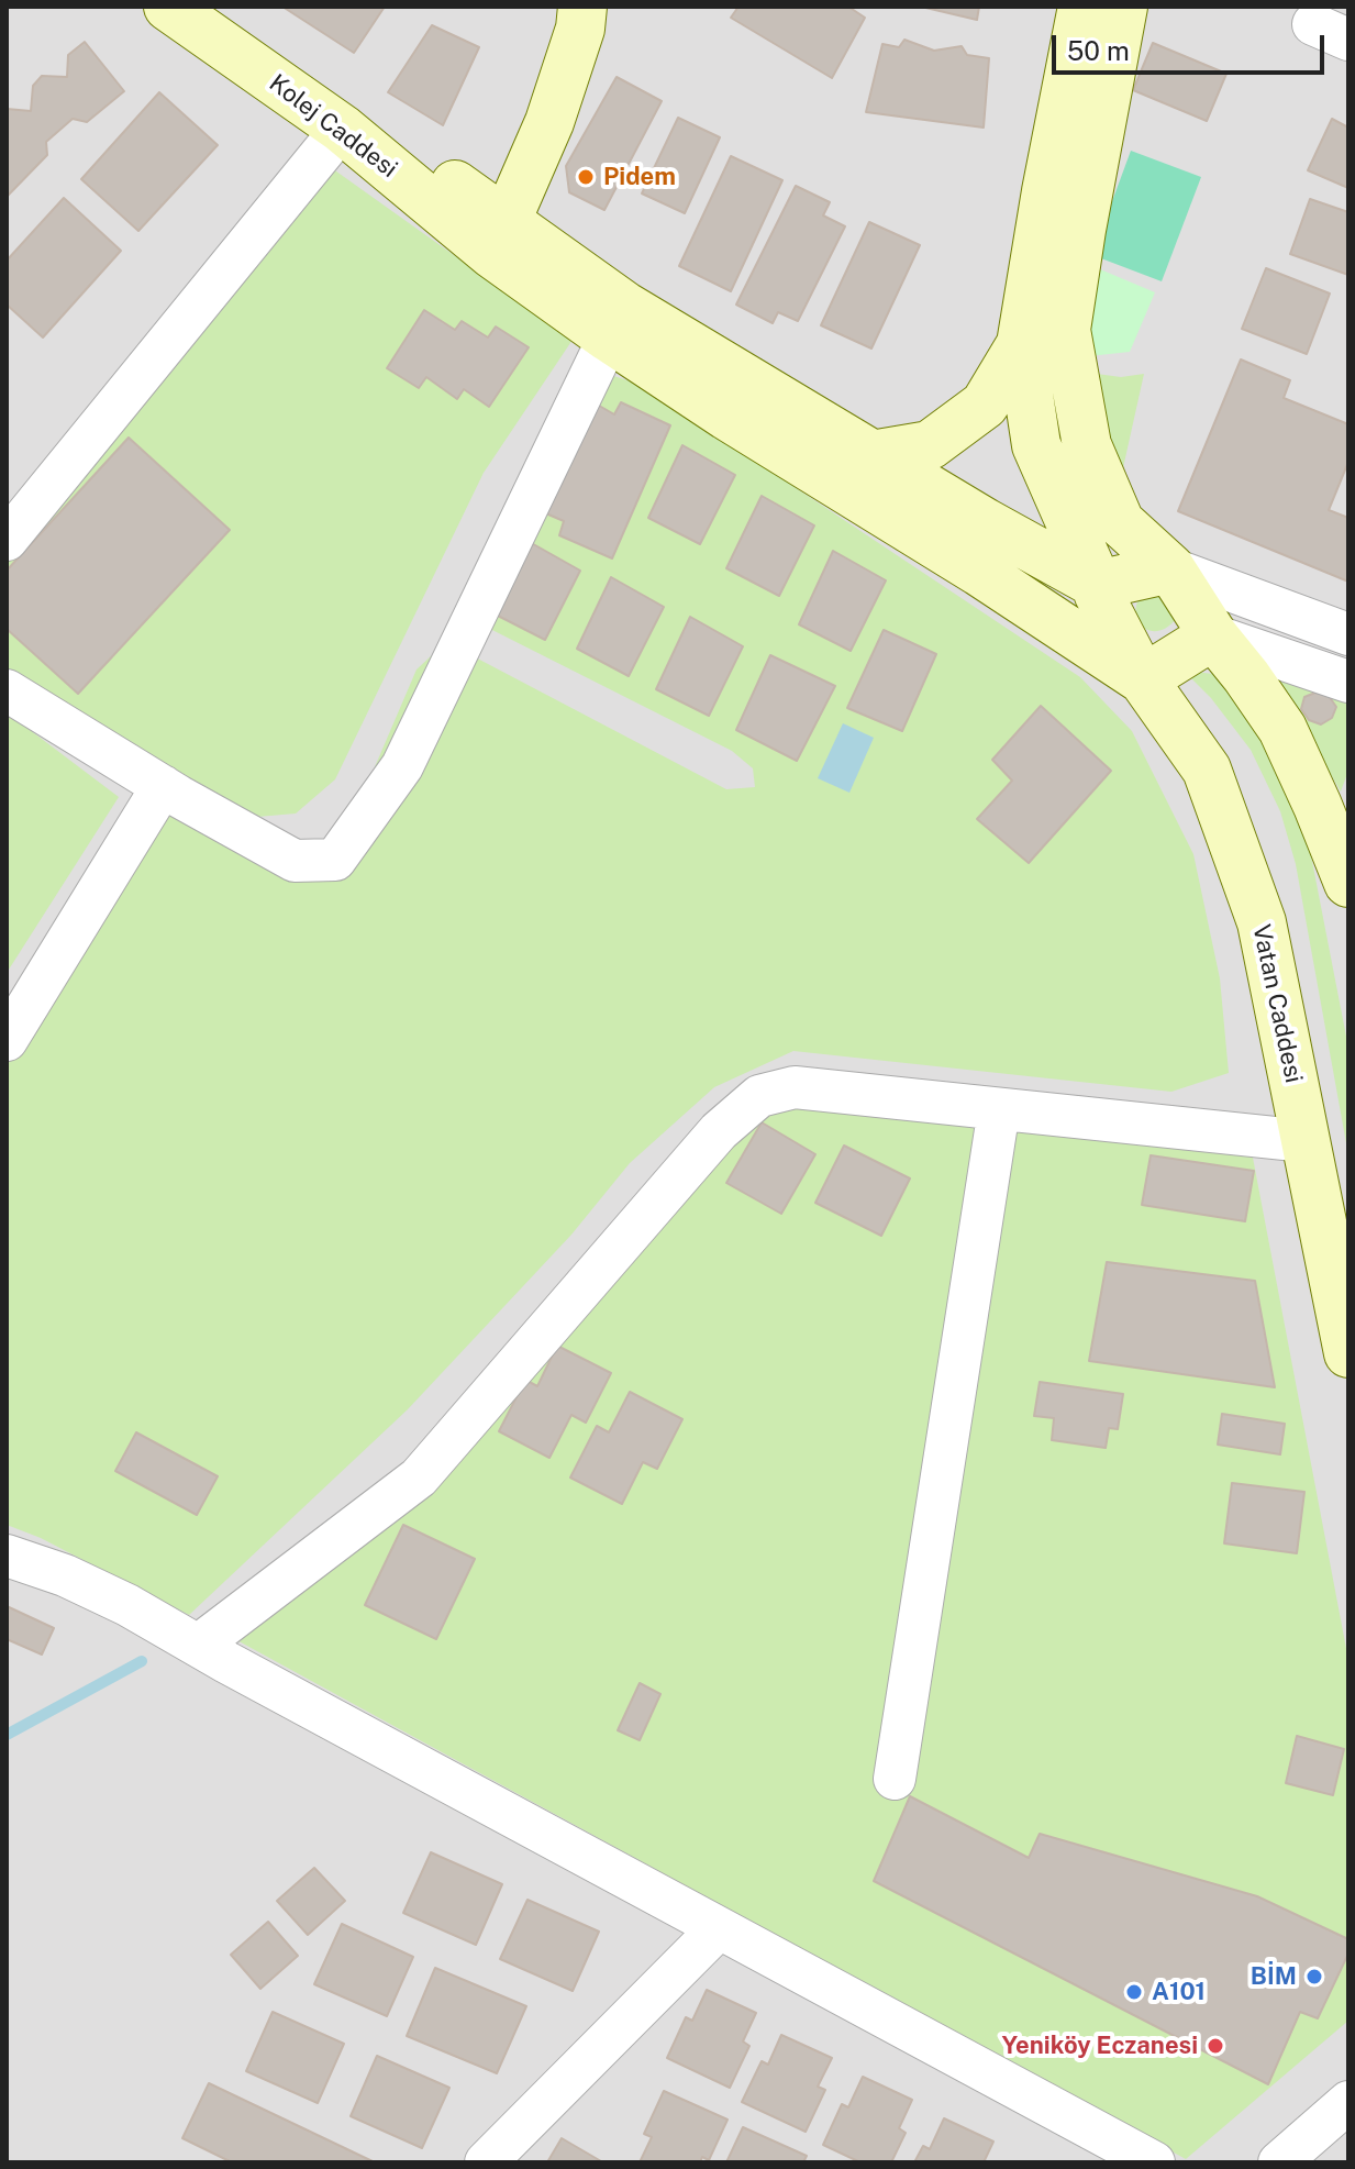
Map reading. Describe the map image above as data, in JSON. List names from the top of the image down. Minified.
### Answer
{"streets":{"street":["Kolej Caddesi","Vatan Caddesi"]},"places":["Pidem","BİM","A101","Yeniköy Eczanesi"],"scale_bar":"50 m"}
